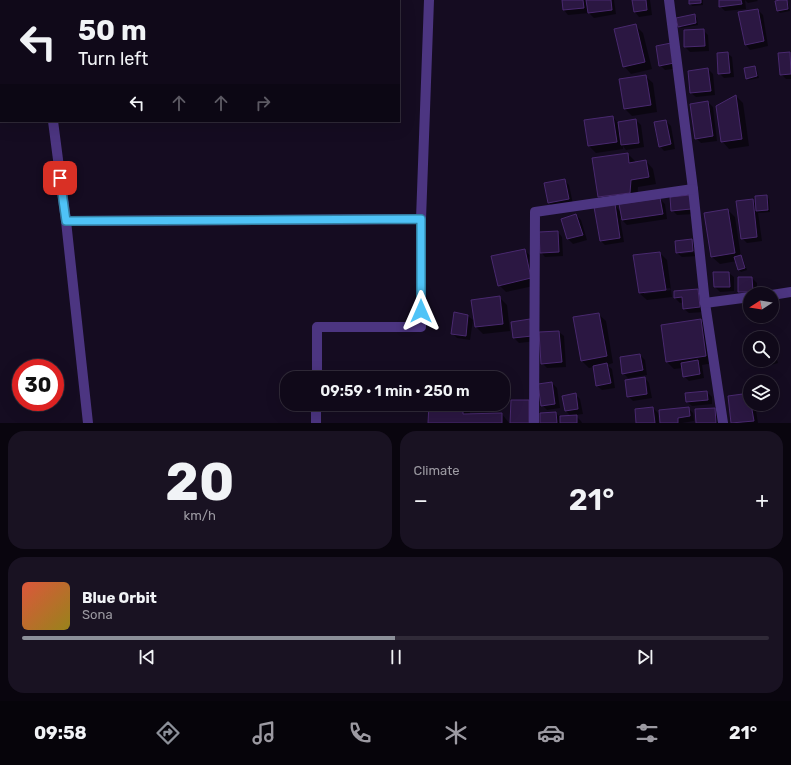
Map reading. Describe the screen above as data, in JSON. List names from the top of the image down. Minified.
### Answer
{"north":"left","page":{"turn":["50 m","Turn left"],"limit":"30","trip":"09:59 · 1 min · 250 m","tile":[["20","km/h"],"Climate"],"heat":["−","21°","+"],"song":["Blue Orbit","Sona"],"tabs":["09:58","21°"]}}
